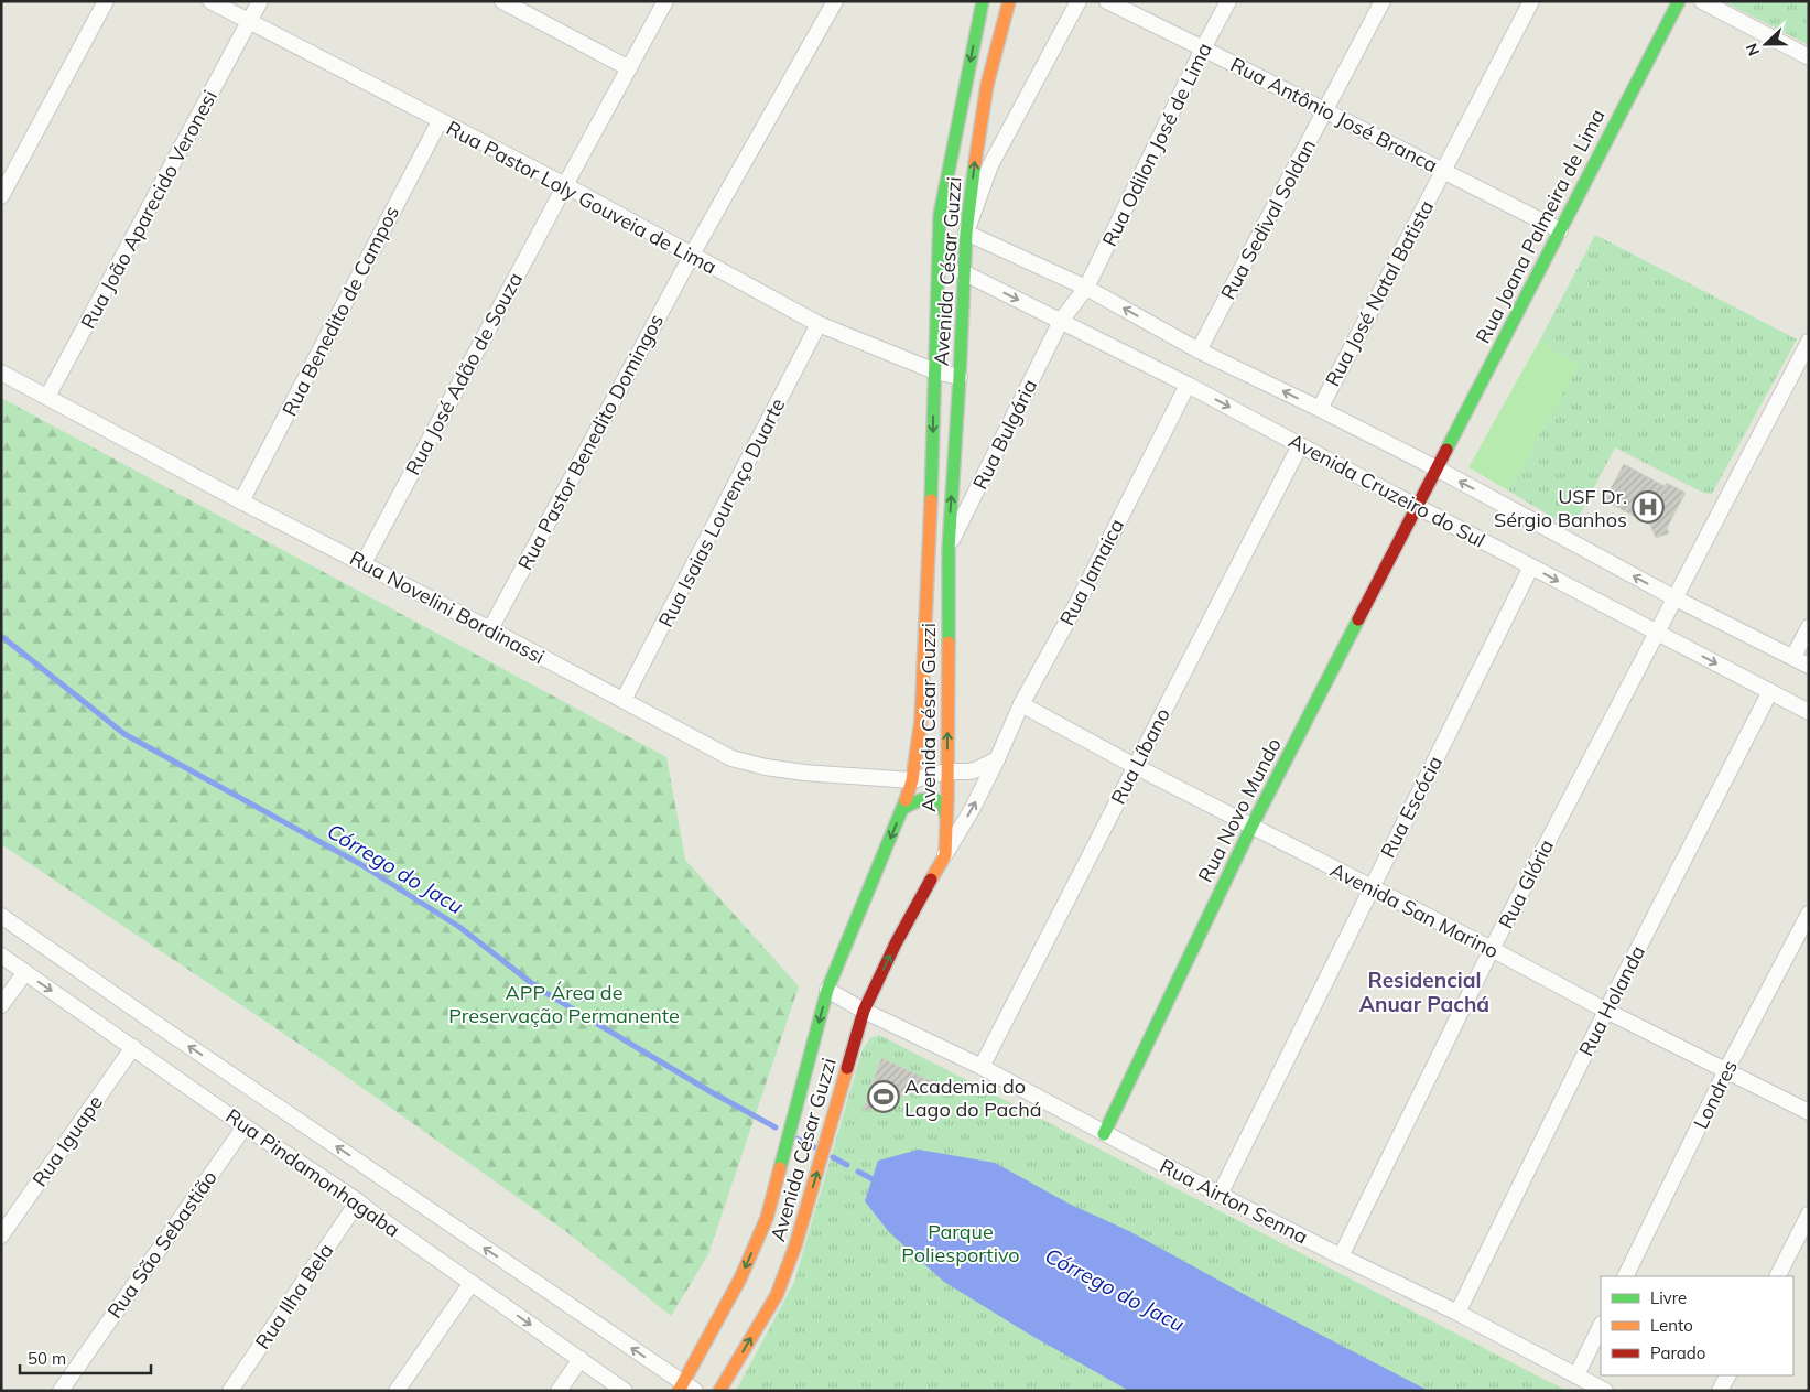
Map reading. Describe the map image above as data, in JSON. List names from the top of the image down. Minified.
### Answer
{"streets":{"street":["Rua Antônio José Branca","Rua Odilon José de Lima","Rua Pastor Loly Gouveia de Lima","Rua João Aparecido Veronesi","Rua Sedival Soldan","Rua Joana Palmeira de Lima","Avenida César Guzzi","Rua José Natal Batista","Rua Benedito de Campos","Rua José Adão de Souza","Rua Bulgária","Rua Pastor Benedito Domingos","Avenida Cruzeiro do Sul","Rua Isaias Lourenço Duarte","Rua Jamaica","Rua Novelini Bordinassi","Rua Líbano","Rua Escócia","Rua Novo Mundo","Rua Glória","Avenida San Marino","Rua Holanda","Londres","Rua Iguape","Rua Pindamonhagaba","Rua Airton Senna","Rua São Sebastião","Rua Ilha Bela"]},"crossings":[["Rua Antônio José Branca","Rua Odilon José de Lima"],["Rua Antônio José Branca","Rua Sedival Soldan"],["Rua Antônio José Branca","Rua Joana Palmeira de Lima"],["Rua Antônio José Branca","Rua José Natal Batista"],["Rua Odilon José de Lima","Rua Bulgária"],["Rua Odilon José de Lima","Avenida Cruzeiro do Sul"],["Rua Pastor Loly Gouveia de Lima","Rua João Aparecido Veronesi"],["Rua Pastor Loly Gouveia de Lima","Avenida César Guzzi"],["Rua Pastor Loly Gouveia de Lima","Rua Benedito de Campos"],["Rua Pastor Loly Gouveia de Lima","Rua José Adão de Souza"],["Rua Pastor Loly Gouveia de Lima","Rua Pastor Benedito Domingos"],["Rua Pastor Loly Gouveia de Lima","Rua Isaias Lourenço Duarte"],["Rua João Aparecido Veronesi","Rua Novelini Bordinassi"],["Rua Sedival Soldan","Avenida Cruzeiro do Sul"],["Rua Joana Palmeira de Lima","Avenida Cruzeiro do Sul"],["Rua Joana Palmeira de Lima","Rua Novo Mundo"],["Avenida César Guzzi","Rua Bulgária"],["Avenida César Guzzi","Avenida Cruzeiro do Sul"],["Avenida César Guzzi","Rua Jamaica"],["Avenida César Guzzi","Rua Novelini Bordinassi"],["Avenida César Guzzi","Rua Airton Senna"],["Rua José Natal Batista","Avenida Cruzeiro do Sul"],["Rua Benedito de Campos","Rua Novelini Bordinassi"],["Rua José Adão de Souza","Rua Novelini Bordinassi"],["Rua Bulgária","Avenida Cruzeiro do Sul"],["Rua Pastor Benedito Domingos","Rua Novelini Bordinassi"],["Avenida Cruzeiro do Sul","Rua Jamaica"],["Avenida Cruzeiro do Sul","Rua Líbano"],["Avenida Cruzeiro do Sul","Rua Escócia"],["Avenida Cruzeiro do Sul","Rua Novo Mundo"],["Avenida Cruzeiro do Sul","Rua Glória"],["Avenida Cruzeiro do Sul","Rua Holanda"],["Rua Isaias Lourenço Duarte","Rua Novelini Bordinassi"],["Rua Jamaica","Avenida San Marino"],["Rua Líbano","Avenida San Marino"],["Rua Líbano","Rua Airton Senna"],["Rua Escócia","Avenida San Marino"],["Rua Escócia","Rua Airton Senna"],["Rua Novo Mundo","Avenida San Marino"],["Rua Novo Mundo","Rua Airton Senna"],["Rua Glória","Avenida San Marino"],["Rua Glória","Rua Airton Senna"],["Avenida San Marino","Rua Holanda"],["Avenida San Marino","Londres"],["Rua Holanda","Rua Airton Senna"],["Rua Iguape","Rua Pindamonhagaba"],["Rua Pindamonhagaba","Rua São Sebastião"],["Rua Pindamonhagaba","Rua Ilha Bela"]],"districts":["Residencial Anuar Pachá"],"water":["Córrego do Jacu"],"parks":["APP Área de Preservação Permanente","Parque Poliesportivo"],"places":{"hospital":["USF Dr. Sérgio Banhos"],"sports":["Academia do Lago do Pachá"]},"legend":["Livre","Lento","Parado"],"scale_bar":"50 m","north":"left"}
